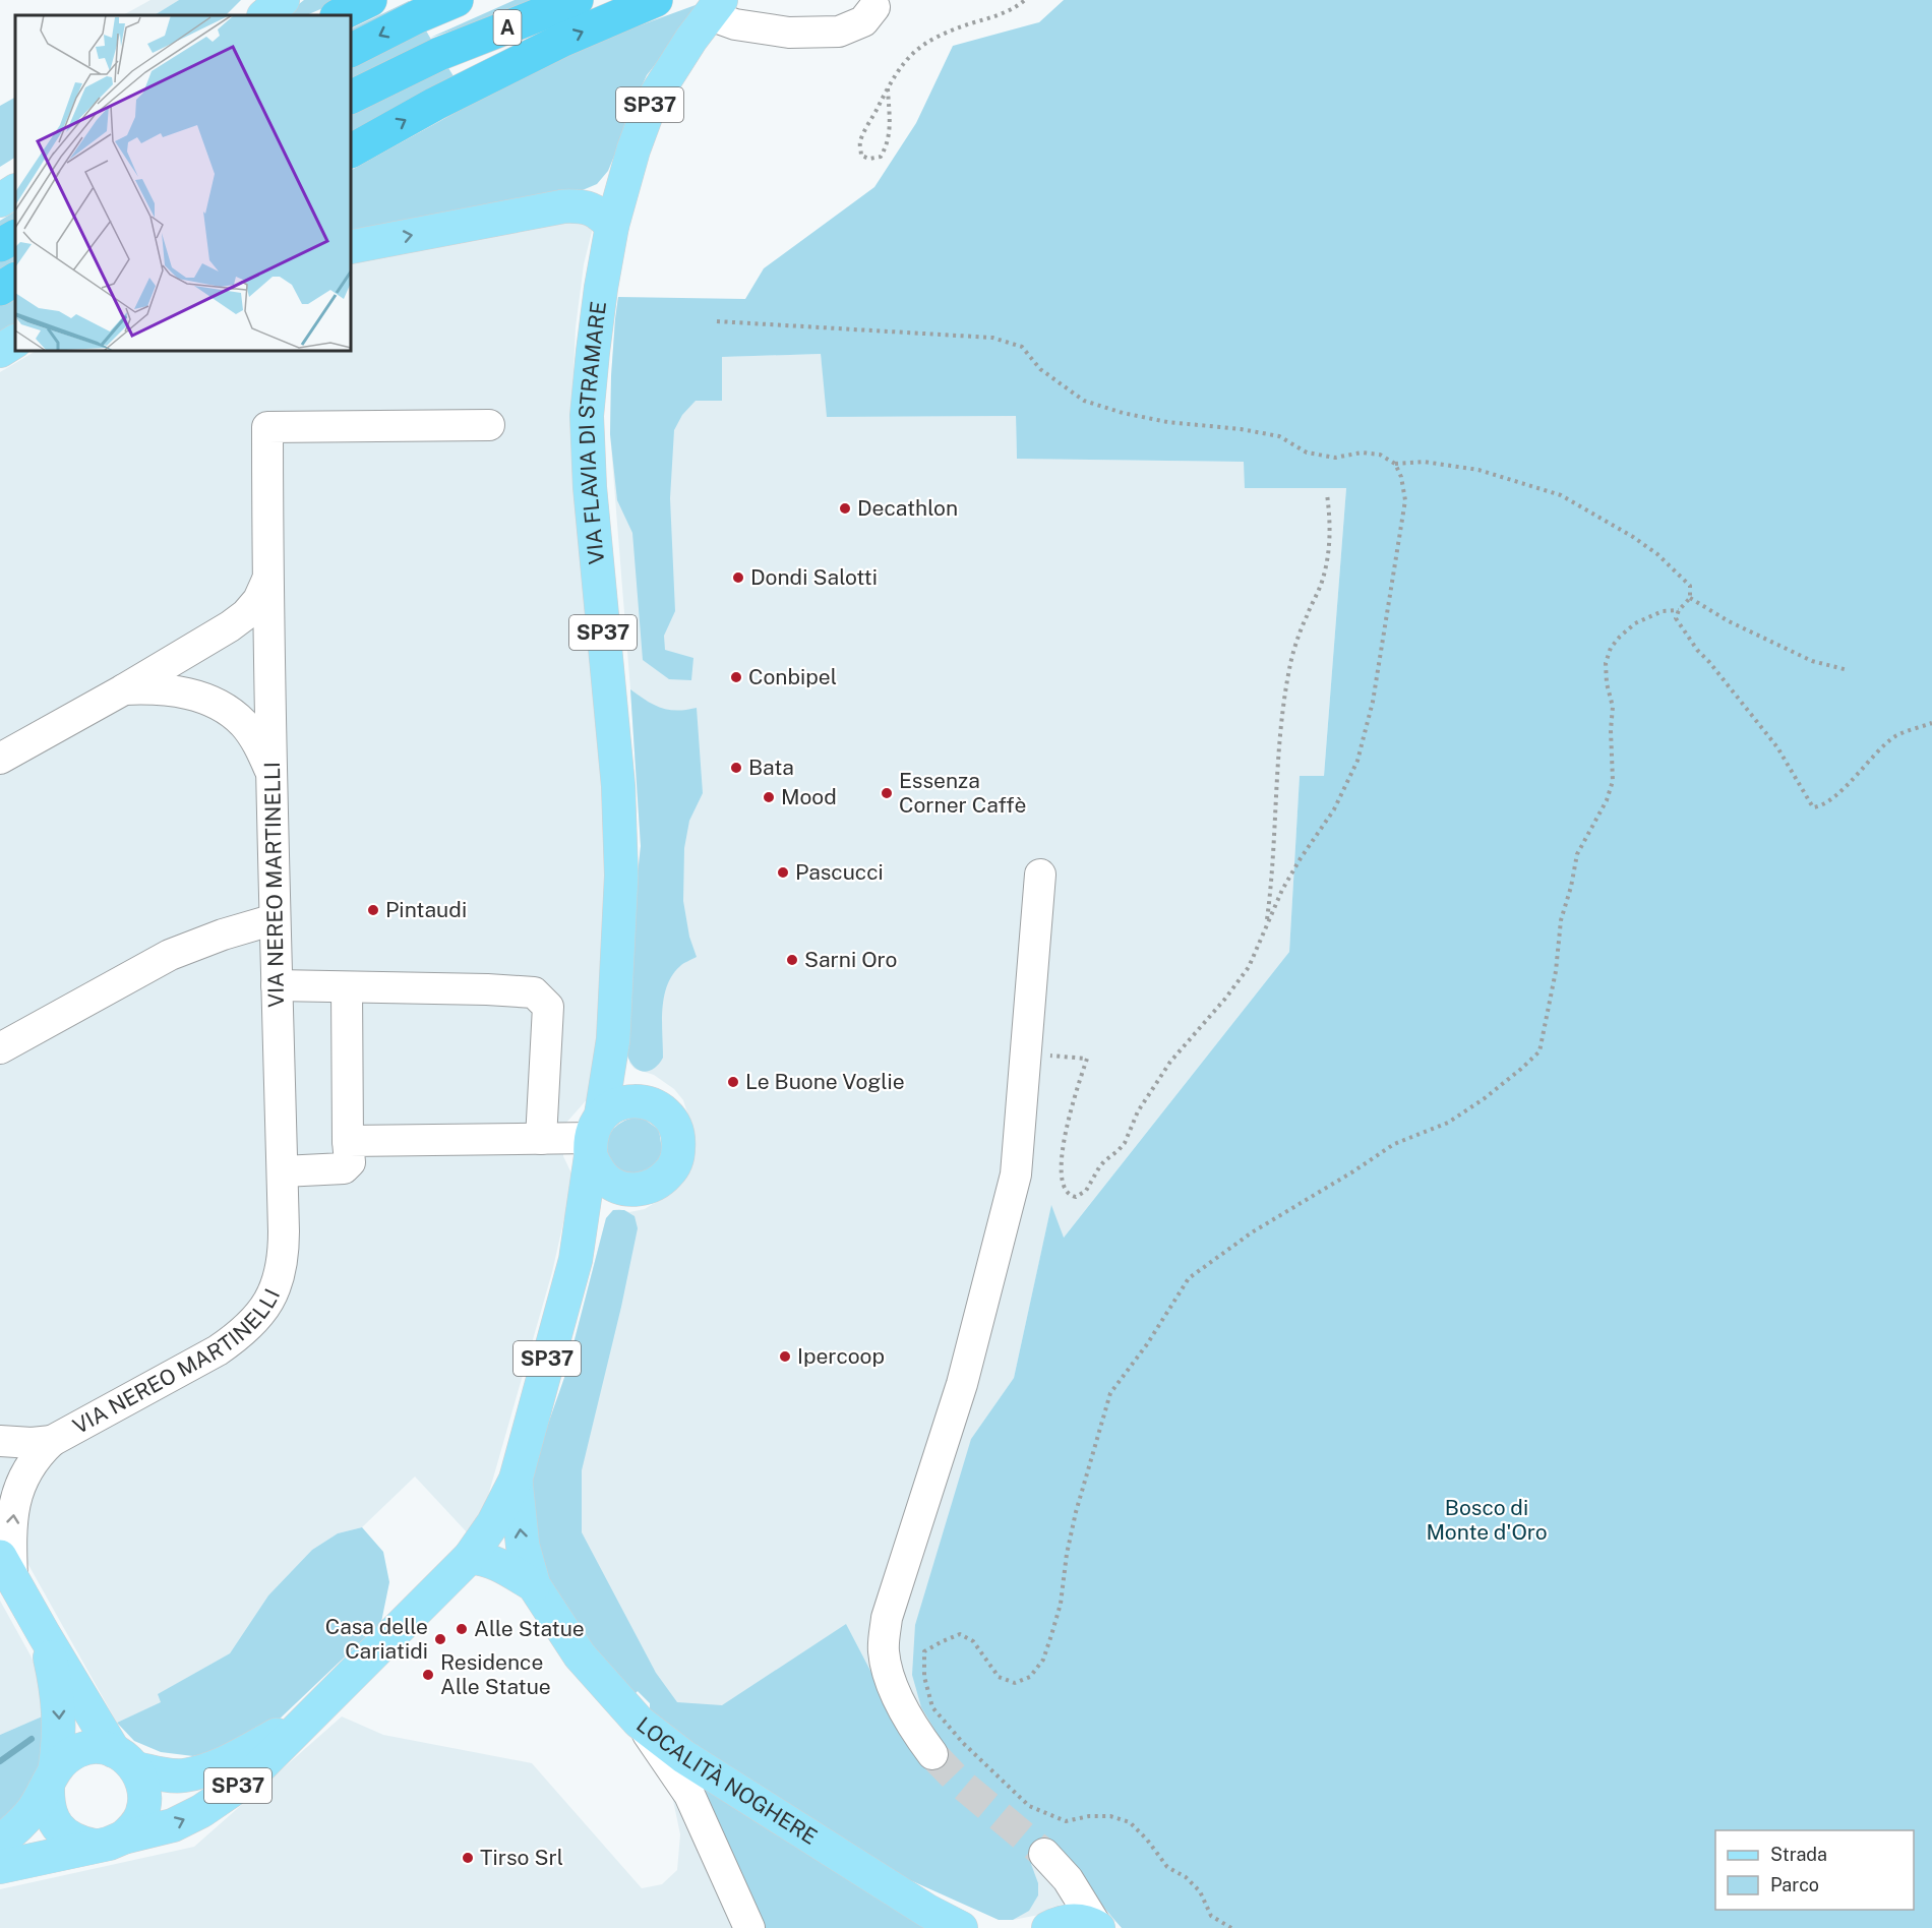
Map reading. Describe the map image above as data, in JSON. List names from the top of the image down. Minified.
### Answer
{"streets":{"highway":["A"],"main road":["SP37","VIA FLAVIA DI STRAMARE","LOCALITÀ NOGHERE"],"street":["VIA NEREO MARTINELLI"]},"crossings":[["VIA FLAVIA DI STRAMARE","LOCALITÀ NOGHERE"]],"parks":["Bosco di Monte d'Oro"],"places":["Decathlon","Dondi Salotti","Conbipel","Bata","Essenza Corner Caffè","Mood","Pascucci","Pintaudi","Sarni Oro","Le Buone Voglie","Ipercoop","Alle Statue","Casa delle Cariatidi","Residence Alle Statue","Tirso Srl"],"legend":["Strada","Parco"]}
